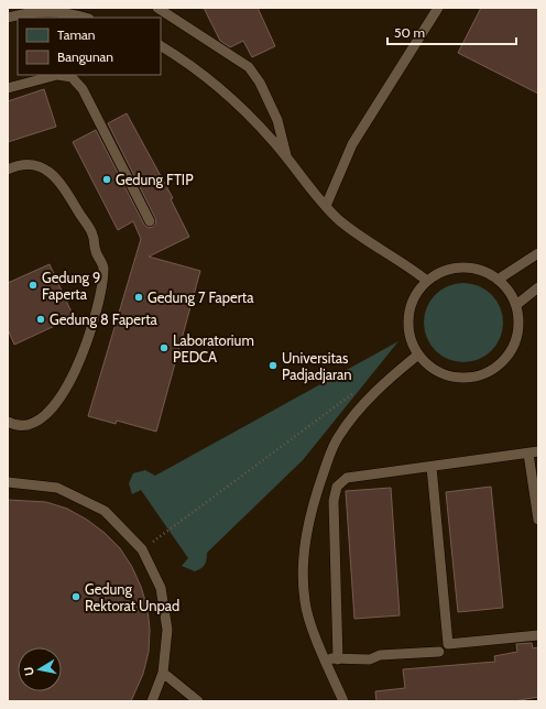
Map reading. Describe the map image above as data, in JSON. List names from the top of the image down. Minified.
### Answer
{"places":["Gedung FTIP","Gedung 9 Faperta","Gedung 7 Faperta","Gedung 8 Faperta","Laboratorium PEDCA","Universitas Padjadjaran","Gedung Rektorat Unpad"],"legend":["Taman","Bangunan"],"scale_bar":"50 m","north":"left"}
